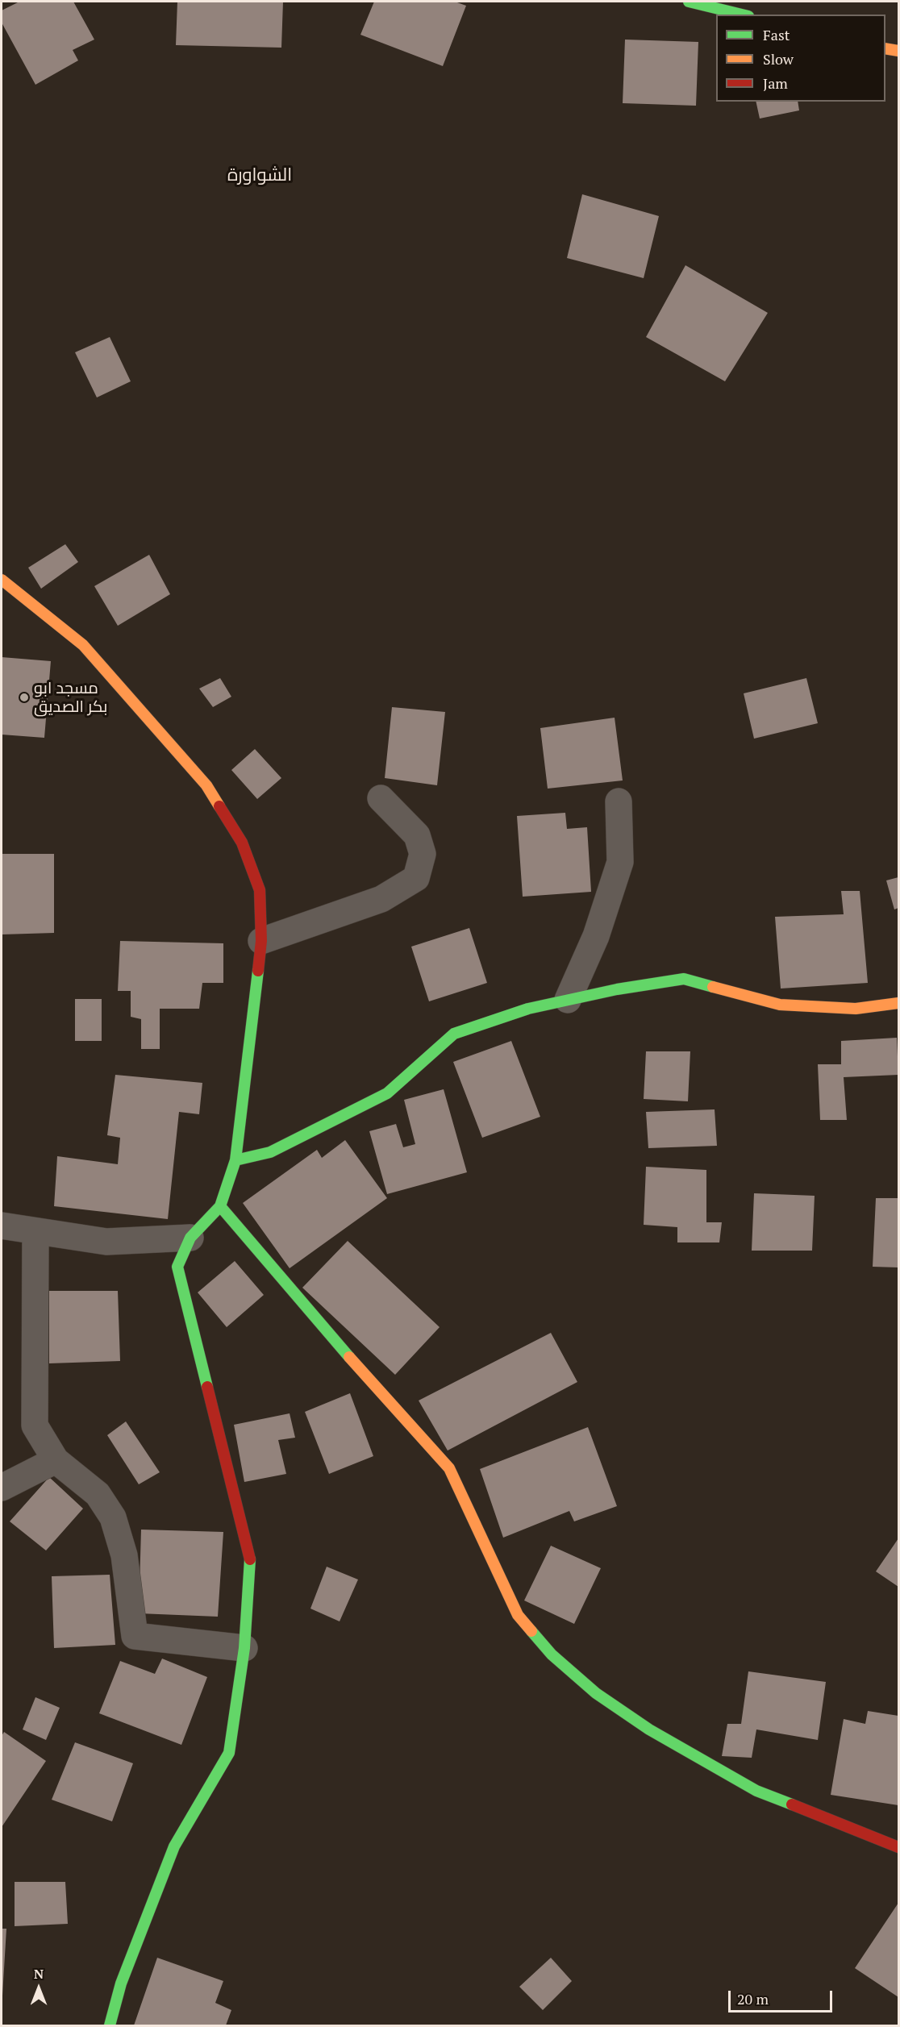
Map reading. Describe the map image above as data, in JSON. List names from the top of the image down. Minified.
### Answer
{"districts":["الشواورة"],"places":["مسجد ابو بكر الصديق"],"legend":["Fast","Slow","Jam"],"scale_bar":"20 m","north":"top"}
